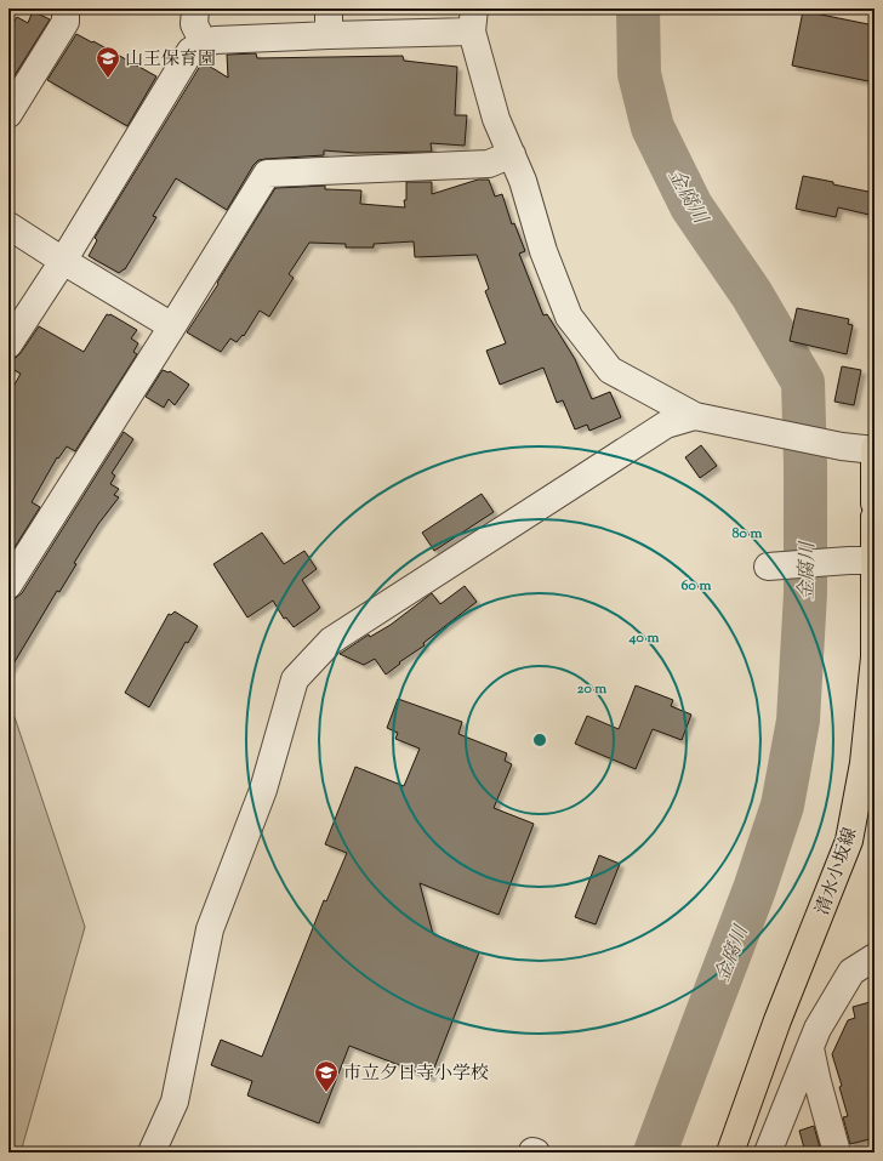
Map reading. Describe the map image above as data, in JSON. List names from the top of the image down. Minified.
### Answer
{"streets":{"main road":["清水小坂線"]},"water":["金腐川"],"places":{"school or university":["山王保育園","市立夕日寺小学校"]},"rings":["80 m","60 m","40 m","20 m"]}
